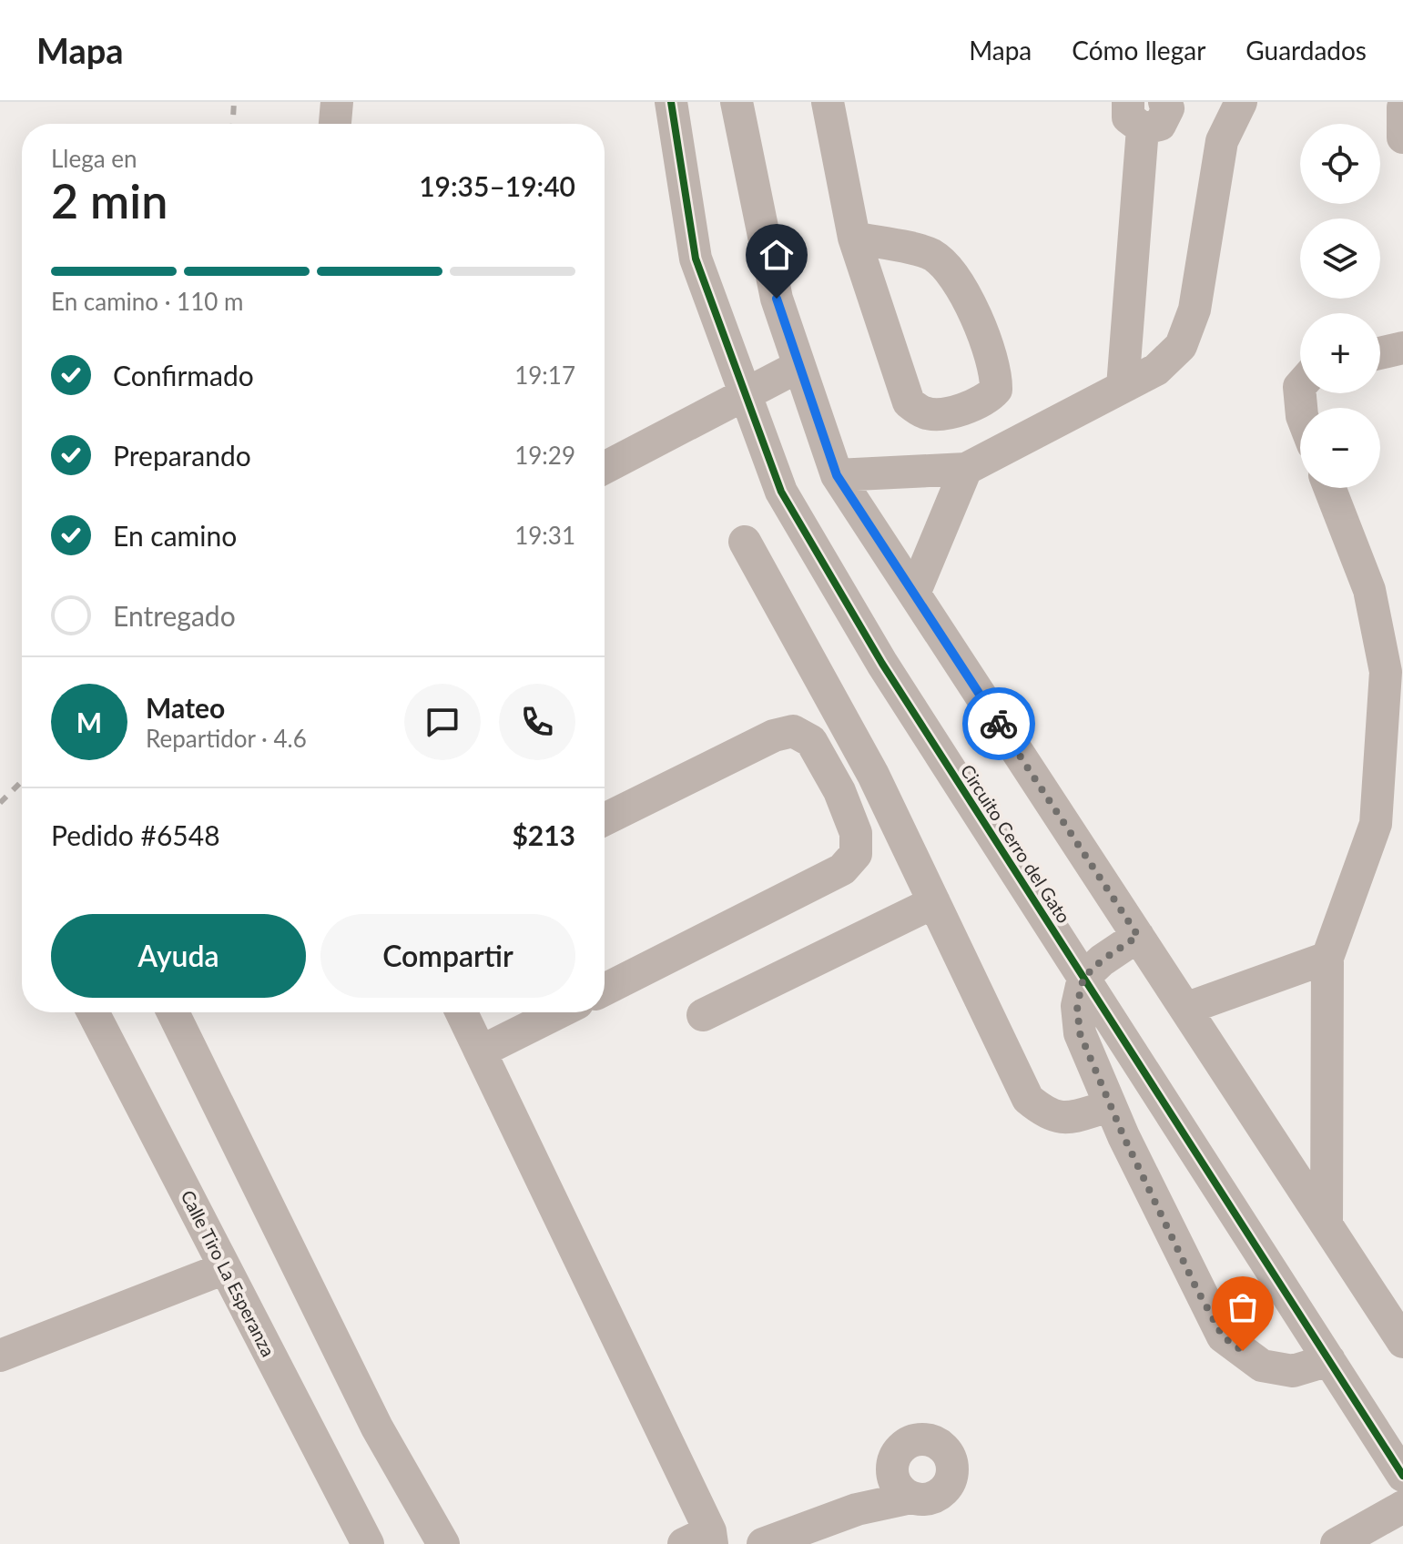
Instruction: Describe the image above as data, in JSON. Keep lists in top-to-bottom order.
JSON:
{
  "streets": {
    "street": ["Circuito Cerro del Gato", "Calle Tiro La Esperanza"]
  },
  "page": {
    "header": "Mapa",
    "nav": ["Mapa", "Cómo llegar", "Guardados"],
    "map_buttons": ["+", "−"],
    "heading": ["2 min", "Llega en", "19:35–19:40"],
    "panel": [
      "Mateo",
      "Repartidor · 4.6",
      "Pedido #6548",
      "$213"
    ],
    "bar": "En camino · 110 m",
    "list": [
      ["Confirmado", "19:17"],
      ["Preparando", "19:29"],
      ["En camino", "19:31"],
      "Entregado"
    ],
    "round": "M",
    "buttons": ["Ayuda", "Compartir"]
  }
}
